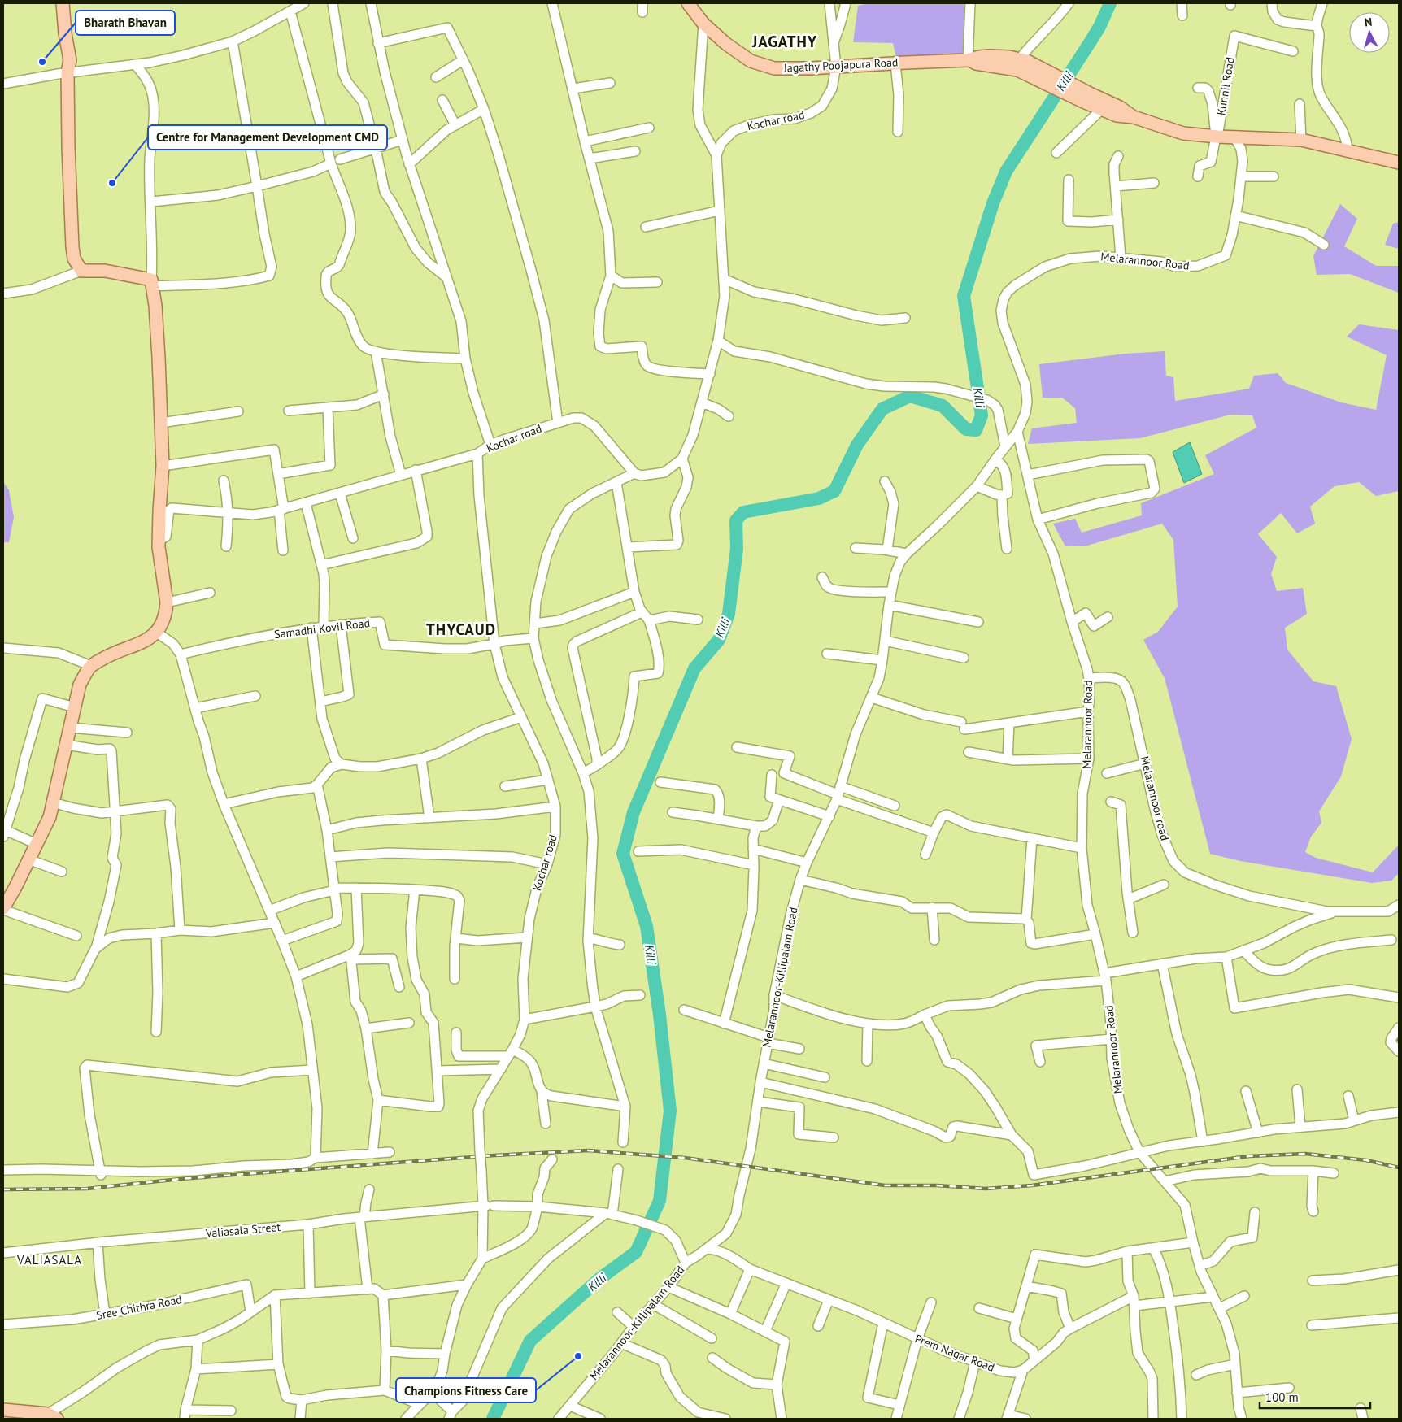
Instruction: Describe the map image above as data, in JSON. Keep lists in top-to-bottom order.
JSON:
{
  "streets": {
    "main road": ["Jagathy Poojapura Road"],
    "street": [
      "Kunnil Road",
      "Kochar road",
      "Melarannoor Road",
      "Samadhi Kovil Road",
      "Melarannoor road",
      "Melarannoor-Killipalam Road",
      "Valiasala Street",
      "Sree Chithra Road",
      "Prem Nagar Road"
    ]
  },
  "crossings": [
    ["Jagathy Poojapura Road", "Kochar road"],
    ["Kochar road", "Samadhi Kovil Road"],
    ["Kochar road", "Valiasala Street"],
    ["Melarannoor Road", "Melarannoor road"],
    ["Melarannoor Road", "Melarannoor-Killipalam Road"],
    ["Melarannoor-Killipalam Road", "Valiasala Street"],
    ["Melarannoor-Killipalam Road", "Prem Nagar Road"]
  ],
  "districts": ["JAGATHY", "THYCAUD", "VALIASALA"],
  "water": ["Killi"],
  "places": ["Bharath Bhavan", "Centre for Management Development CMD", "Champions Fitness Care"],
  "scale_bar": "100 m",
  "north": "top"
}
